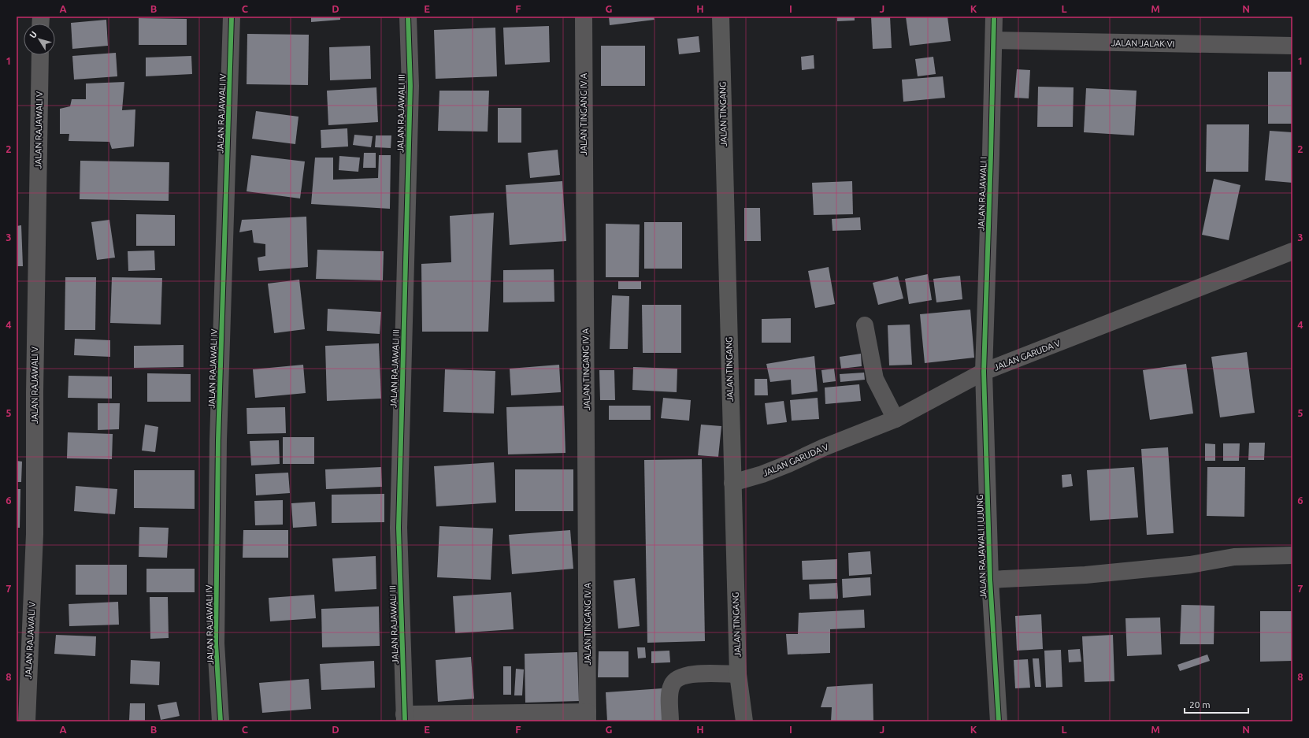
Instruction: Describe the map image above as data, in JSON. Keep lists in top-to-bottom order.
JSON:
{
  "streets": {
    "main road": ["JALAN TINGANG"],
    "street": [
      "JALAN JALAK VI",
      "JALAN RAJAWALI IV",
      "JALAN RAJAWALI III",
      "JALAN TINGANG IV A",
      "JALAN RAJAWALI V",
      "JALAN RAJAWALI I",
      "JALAN GARUDA V",
      "JALAN RAJAWALI I UJUNG"
    ]
  },
  "crossings": [
    ["JALAN JALAK VI", "JALAN RAJAWALI I"],
    ["JALAN TINGANG", "JALAN GARUDA V"],
    ["JALAN RAJAWALI I", "JALAN GARUDA V"],
    ["JALAN RAJAWALI I", "JALAN RAJAWALI I UJUNG"],
    ["JALAN GARUDA V", "JALAN RAJAWALI I UJUNG"]
  ],
  "scale_bar": "20 m",
  "north": "top left",
  "grid": {
    "columns": [
      "A",
      "B",
      "C",
      "D",
      "E",
      "F",
      "G",
      "H",
      "I",
      "J",
      "K",
      "L",
      "M",
      "N"
    ],
    "rows": [
      "1",
      "2",
      "3",
      "4",
      "5",
      "6",
      "7",
      "8"
    ]
  }
}
